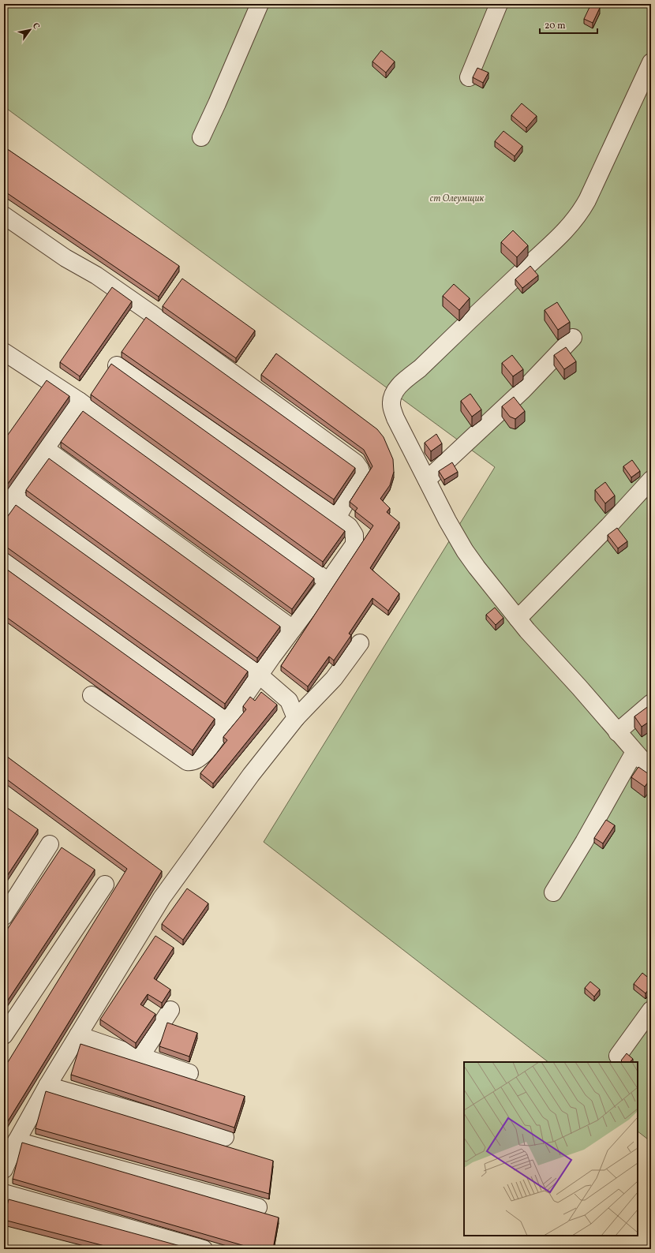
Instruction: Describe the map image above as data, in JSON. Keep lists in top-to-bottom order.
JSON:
{
  "parks": ["ст Олеумщик"],
  "scale_bar": "20 m",
  "north": "top right"
}
